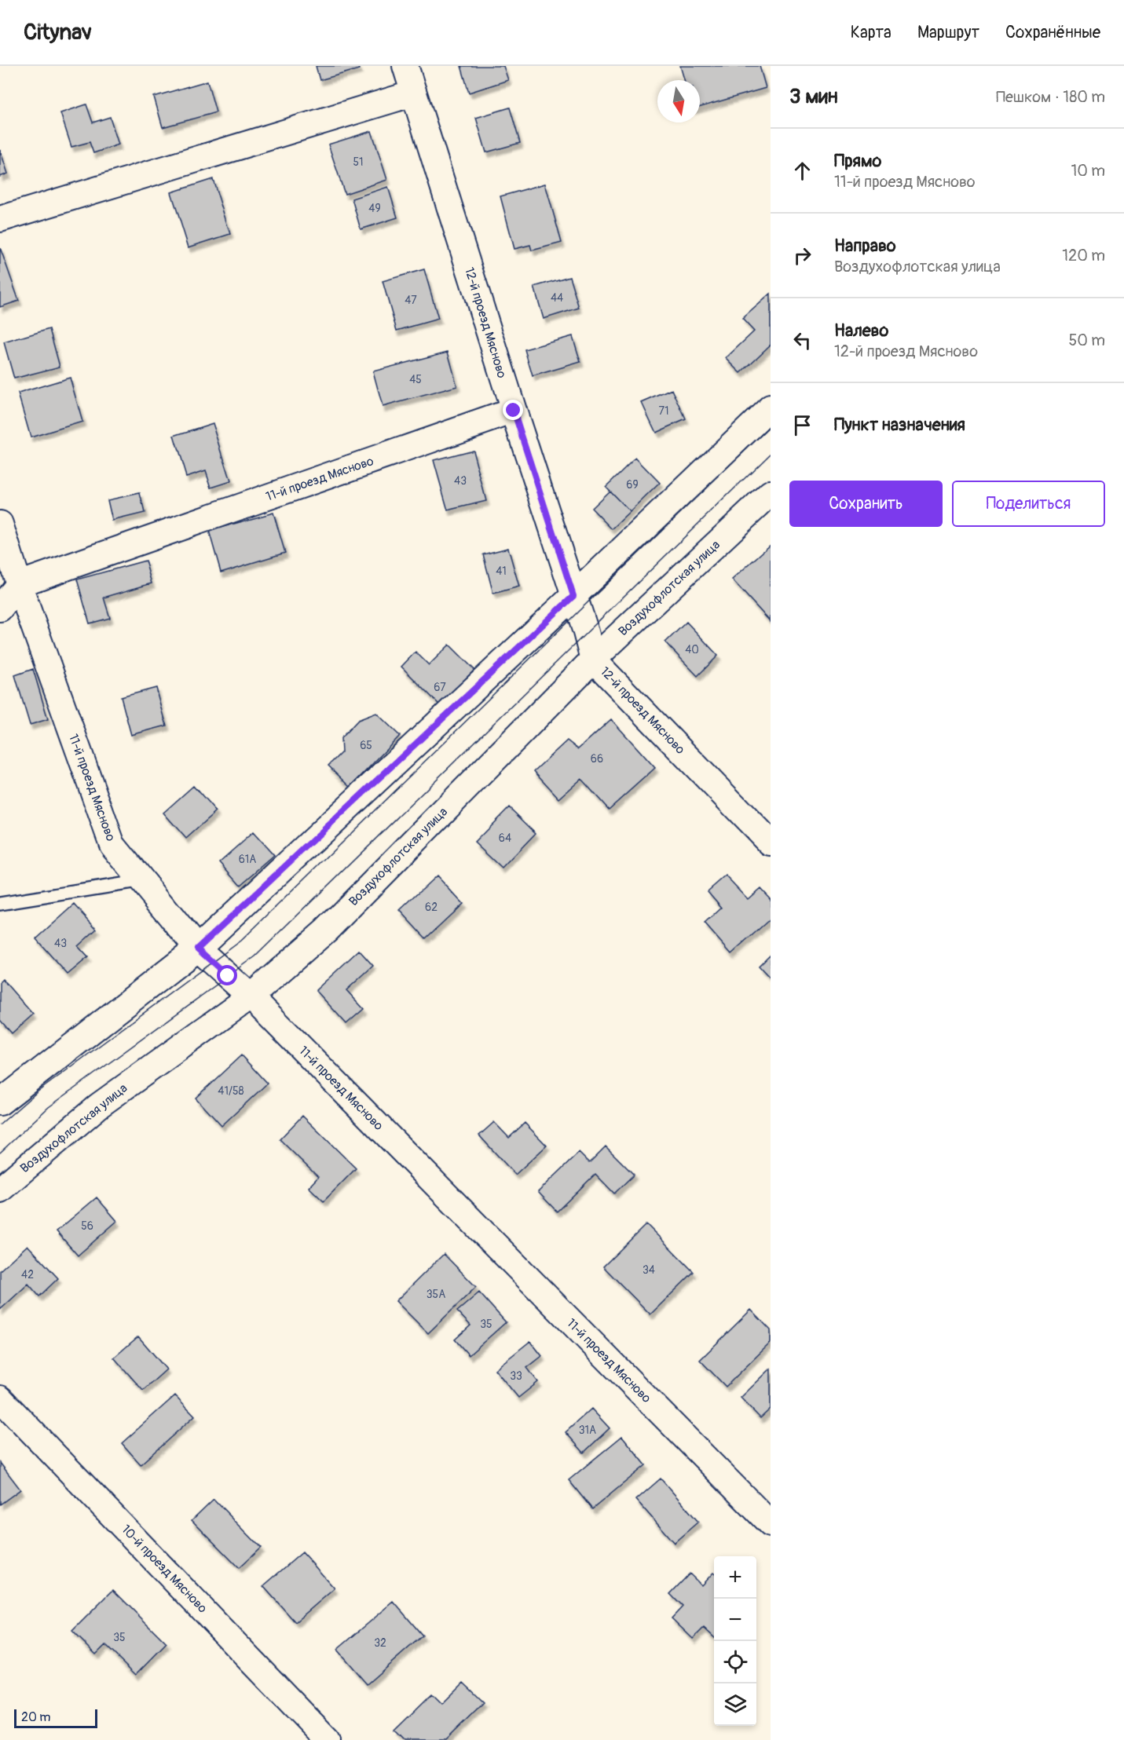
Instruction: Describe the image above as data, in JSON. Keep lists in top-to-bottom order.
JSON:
{
  "streets": {
    "street": [
      "12-й проезд Мясново",
      "11-й проезд Мясново",
      "Воздухофлотская улица",
      "10-й проезд Мясново"
    ]
  },
  "crossings": [
    ["12-й проезд Мясново", "11-й проезд Мясново"],
    ["12-й проезд Мясново", "Воздухофлотская улица"],
    ["11-й проезд Мясново", "Воздухофлотская улица"]
  ],
  "house_numbers": [
    "51",
    "49",
    "44",
    "47",
    "45",
    "71",
    "43",
    "69",
    "41",
    "40",
    "67",
    "65",
    "66",
    "64",
    "61А",
    "62",
    "43",
    "41/58",
    "56",
    "34",
    "42",
    "35А",
    "35",
    "33",
    "31А",
    "35",
    "32"
  ],
  "scale_bar": "20 m",
  "north": "bottom",
  "page": {
    "header": "Citynav",
    "nav": ["Карта", "Маршрут", "Сохранённые"],
    "heading": ["3 мин", "Пешком · 180 m"],
    "list": [
      ["Прямо", "11-й проезд Мясново", "10 m"],
      ["Направо", "Воздухофлотская улица", "120 m"],
      ["Налево", "12-й проезд Мясново", "50 m"],
      "Пункт назначения"
    ],
    "buttons": ["Сохранить", "Поделиться"],
    "map_buttons": ["+", "−"],
    "scale": "20 m"
  }
}
